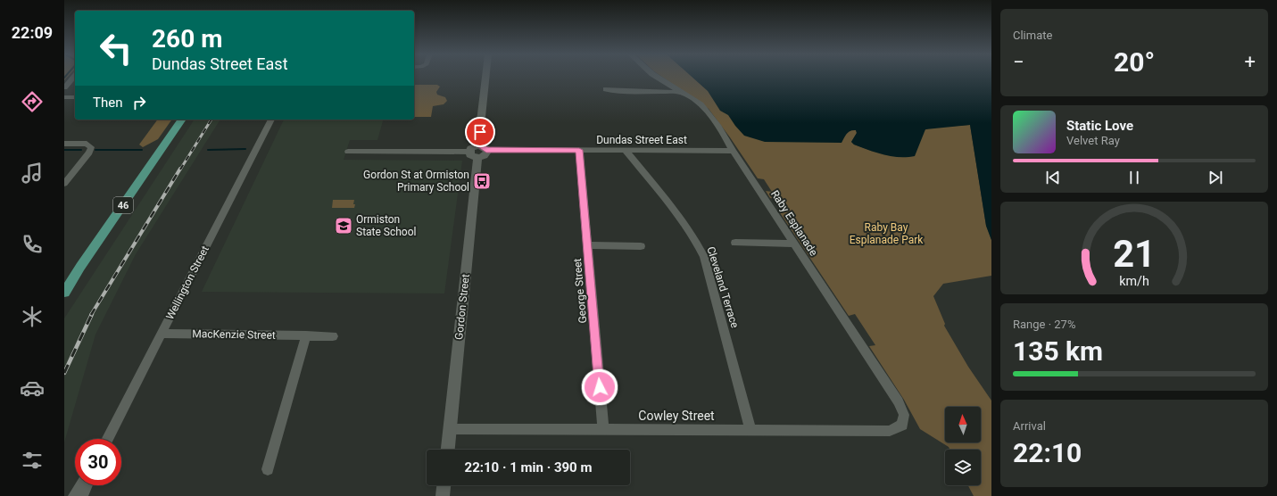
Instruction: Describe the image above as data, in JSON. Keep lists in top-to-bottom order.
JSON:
{
  "streets": {
    "main road": ["46"],
    "street": [
      "Dundas Street East",
      "Raby Esplanade",
      "Wellington Street",
      "Cleveland Terrace",
      "George Street",
      "Gordon Street",
      "MacKenzie Street",
      "Cowley Street"
    ]
  },
  "crossings": [
    ["Dundas Street East", "Raby Esplanade"],
    ["Dundas Street East", "Cleveland Terrace"],
    ["Dundas Street East", "George Street"],
    ["Dundas Street East", "Gordon Street"],
    ["Raby Esplanade", "Cowley Street"],
    ["Wellington Street", "MacKenzie Street"],
    ["Cleveland Terrace", "Cowley Street"],
    ["George Street", "Cowley Street"],
    ["Gordon Street", "Cowley Street"]
  ],
  "parks": ["Raby Bay Esplanade Park"],
  "places": {
    "bus stop": ["Gordon St at Ormiston Primary School"],
    "school or university": ["Ormiston State School"]
  },
  "north": "top",
  "page": {
    "tabs": "22:09",
    "tile": [
      "Climate",
      ["Range · 27%", "135 km"],
      ["Arrival", "22:10"]
    ],
    "turn": ["260 m", "Dundas Street East"],
    "heat": ["−", "20°", "+"],
    "then": "Then",
    "song": ["Static Love", "Velvet Ray"],
    "limit": "30",
    "trip": "22:10 · 1 min · 390 m",
    "gauge": ["21", "km/h"]
  }
}
